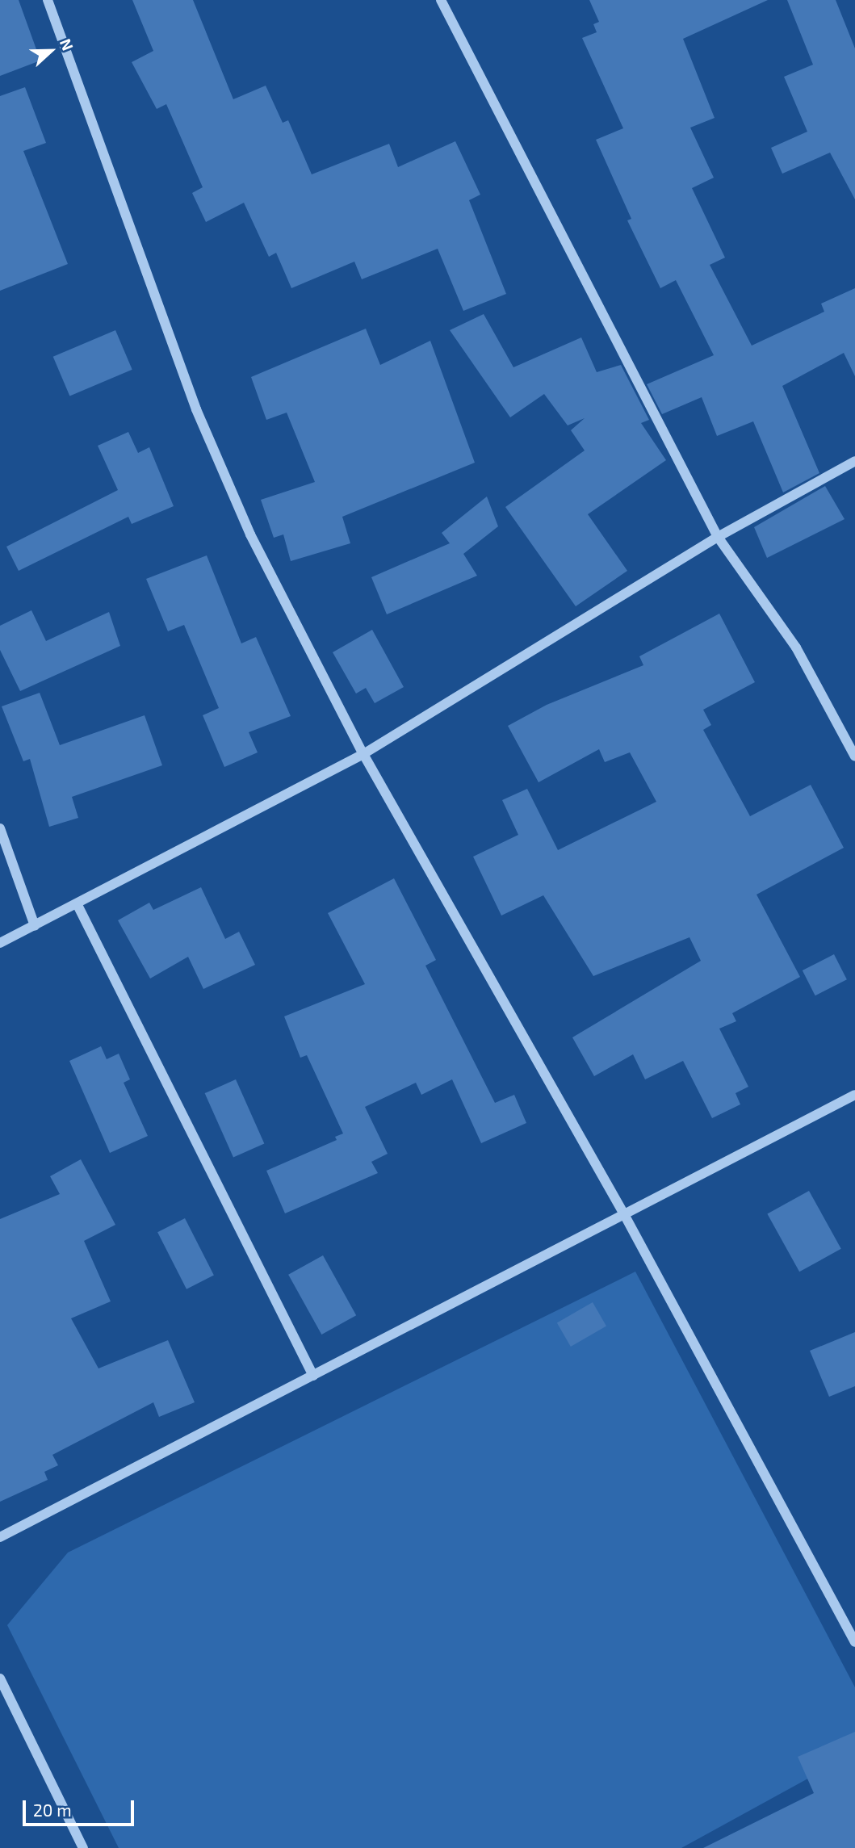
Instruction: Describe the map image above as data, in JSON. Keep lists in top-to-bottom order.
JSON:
{
  "scale_bar": "20 m",
  "north": "right"
}
